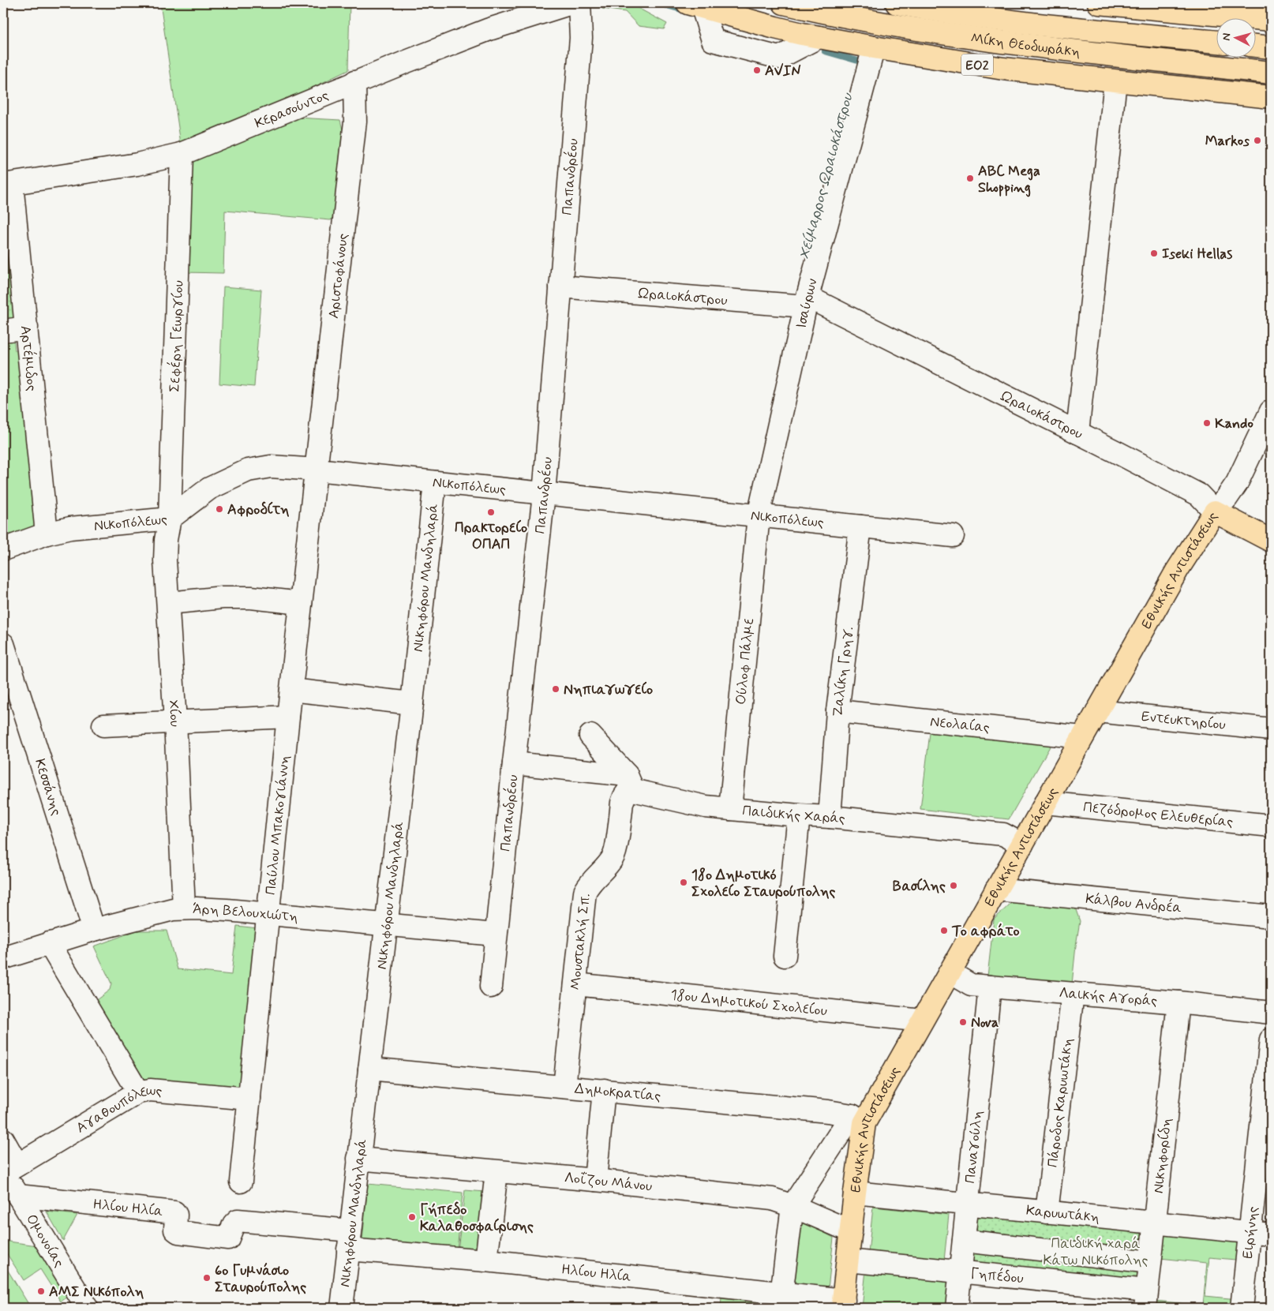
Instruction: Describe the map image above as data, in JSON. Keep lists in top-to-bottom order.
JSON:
{
  "streets": {
    "main road": [
      "Μίκη Θεοδωράκη",
      "ΕΟ2",
      "Ωραιοκάστρου",
      "Εθνικής Αντιστάσεως"
    ],
    "street": [
      "Κερασούντος",
      "Παπανδρέου",
      "Αριστοφάνoυς",
      "Ισαύρων",
      "Σεφέρη Γεωργίου",
      "Αρτέμιδος",
      "Νικοπόλεως",
      "Νικηφόρου Μανδηλαρά",
      "Ούλοφ Πάλμε",
      "Ζαλίκη Γρηγ.",
      "Χίου",
      "Εντευκτηρίου",
      "Νεολαίας",
      "Κεσσάνης",
      "Παιδικής Χαράς",
      "Πεζόδρομος Ελευθερίας",
      "Παύλου Μπακογιάννη",
      "Κάλβου Ανδρέα",
      "Άρη Βελουχιώτη",
      "Μουστακλή Σπ.",
      "Λαικής Αγοράς",
      "18ου Δημοτικού Σχολείου",
      "Δημοκρατίας",
      "Πάροδος Καρυωτάκη",
      "Αγαθουπόλεως",
      "Παναγούλη",
      "Νικηφορίδη",
      "Λοΐζου Μάνου",
      "Ηλίου Ηλία",
      "Καρυωτάκη",
      "Ειρήνης",
      "Ομονοίας",
      "Γηπέδου"
    ]
  },
  "crossings": [
    ["ΕΟ2", "Ισαύρων"],
    ["Κερασούντος", "Αριστοφάνoυς"],
    ["Κερασούντος", "Σεφέρη Γεωργίου"],
    ["Κερασούντος", "Αρτέμιδος"],
    ["Παπανδρέου", "Ωραιοκάστρου"],
    ["Παπανδρέου", "Νικοπόλεως"],
    ["Παπανδρέου", "Άρη Βελουχιώτη"],
    ["Αριστοφάνoυς", "Νικοπόλεως"],
    ["Αριστοφάνoυς", "Παύλου Μπακογιάννη"],
    ["Ωραιοκάστρου", "Ισαύρων"],
    ["Ωραιοκάστρου", "Εθνικής Αντιστάσεως"],
    ["Ισαύρων", "Νικοπόλεως"],
    ["Ισαύρων", "Ούλοφ Πάλμε"],
    ["Σεφέρη Γεωργίου", "Νικοπόλεως"],
    ["Σεφέρη Γεωργίου", "Χίου"],
    ["Αρτέμιδος", "Νικοπόλεως"],
    ["Νικοπόλεως", "Νικηφόρου Μανδηλαρά"],
    ["Νικοπόλεως", "Ούλοφ Πάλμε"],
    ["Νικοπόλεως", "Ζαλίκη Γρηγ."],
    ["Νικοπόλεως", "Χίου"],
    ["Νικοπόλεως", "Παύλου Μπακογιάννη"],
    ["Εθνικής Αντιστάσεως", "Εντευκτηρίου"],
    ["Εθνικής Αντιστάσεως", "Νεολαίας"],
    ["Εθνικής Αντιστάσεως", "Παιδικής Χαράς"],
    ["Εθνικής Αντιστάσεως", "Πεζόδρομος Ελευθερίας"],
    ["Εθνικής Αντιστάσεως", "Κάλβου Ανδρέα"],
    ["Εθνικής Αντιστάσεως", "Λαικής Αγοράς"],
    ["Εθνικής Αντιστάσεως", "18ου Δημοτικού Σχολείου"],
    ["Εθνικής Αντιστάσεως", "Δημοκρατίας"],
    ["Εθνικής Αντιστάσεως", "Λοΐζου Μάνου"],
    ["Εθνικής Αντιστάσεως", "Ηλίου Ηλία"],
    ["Εθνικής Αντιστάσεως", "Καρυωτάκη"],
    ["Εθνικής Αντιστάσεως", "Γηπέδου"],
    ["Νικηφόρου Μανδηλαρά", "Άρη Βελουχιώτη"],
    ["Νικηφόρου Μανδηλαρά", "Δημοκρατίας"],
    ["Νικηφόρου Μανδηλαρά", "Λοΐζου Μάνου"],
    ["Νικηφόρου Μανδηλαρά", "Ηλίου Ηλία"],
    ["Ούλοφ Πάλμε", "Παιδικής Χαράς"],
    ["Ζαλίκη Γρηγ.", "Νεολαίας"],
    ["Ζαλίκη Γρηγ.", "Παιδικής Χαράς"],
    ["Χίου", "Άρη Βελουχιώτη"],
    ["Κεσσάνης", "Άρη Βελουχιώτη"],
    ["Παιδικής Χαράς", "Μουστακλή Σπ."],
    ["Παύλου Μπακογιάννη", "Άρη Βελουχιώτη"],
    ["Παύλου Μπακογιάννη", "Αγαθουπόλεως"],
    ["Μουστακλή Σπ.", "18ου Δημοτικού Σχολείου"],
    ["Μουστακλή Σπ.", "Δημοκρατίας"],
    ["Λαικής Αγοράς", "Πάροδος Καρυωτάκη"],
    ["Λαικής Αγοράς", "Παναγούλη"],
    ["Λαικής Αγοράς", "Νικηφορίδη"],
    ["Πάροδος Καρυωτάκη", "Καρυωτάκη"],
    ["Αγαθουπόλεως", "Ομονοίας"],
    ["Παναγούλη", "Καρυωτάκη"],
    ["Παναγούλη", "Γηπέδου"],
    ["Νικηφορίδη", "Καρυωτάκη"],
    ["Νικηφορίδη", "Γηπέδου"],
    ["Ηλίου Ηλία", "Ομονοίας"],
    ["Καρυωτάκη", "Ειρήνης"]
  ],
  "water": ["Χείμαρρος Ωραιοκάστρου"],
  "parks": ["Παιδική χαρά Κάτω Νικόπολης"],
  "places": [
    "AVIN",
    "Markos",
    "ABC Mega Shopping",
    "Iseki Hellas",
    "Kando",
    "Αφροδίτη",
    "Πρακτορείο ΟΠΑΠ",
    "Νηπιαγωγείο",
    "18ο Δημοτικό Σχολείο Σταυρούπολης",
    "Βασίλης",
    "Το αφράτο",
    "Nova",
    "Γήπεδο Καλαθοσφαίρισης",
    "6ο Γυμνάσιο Σταυρούπολης",
    "ΑΜΣ Νικόπολη"
  ],
  "north": "left"
}
